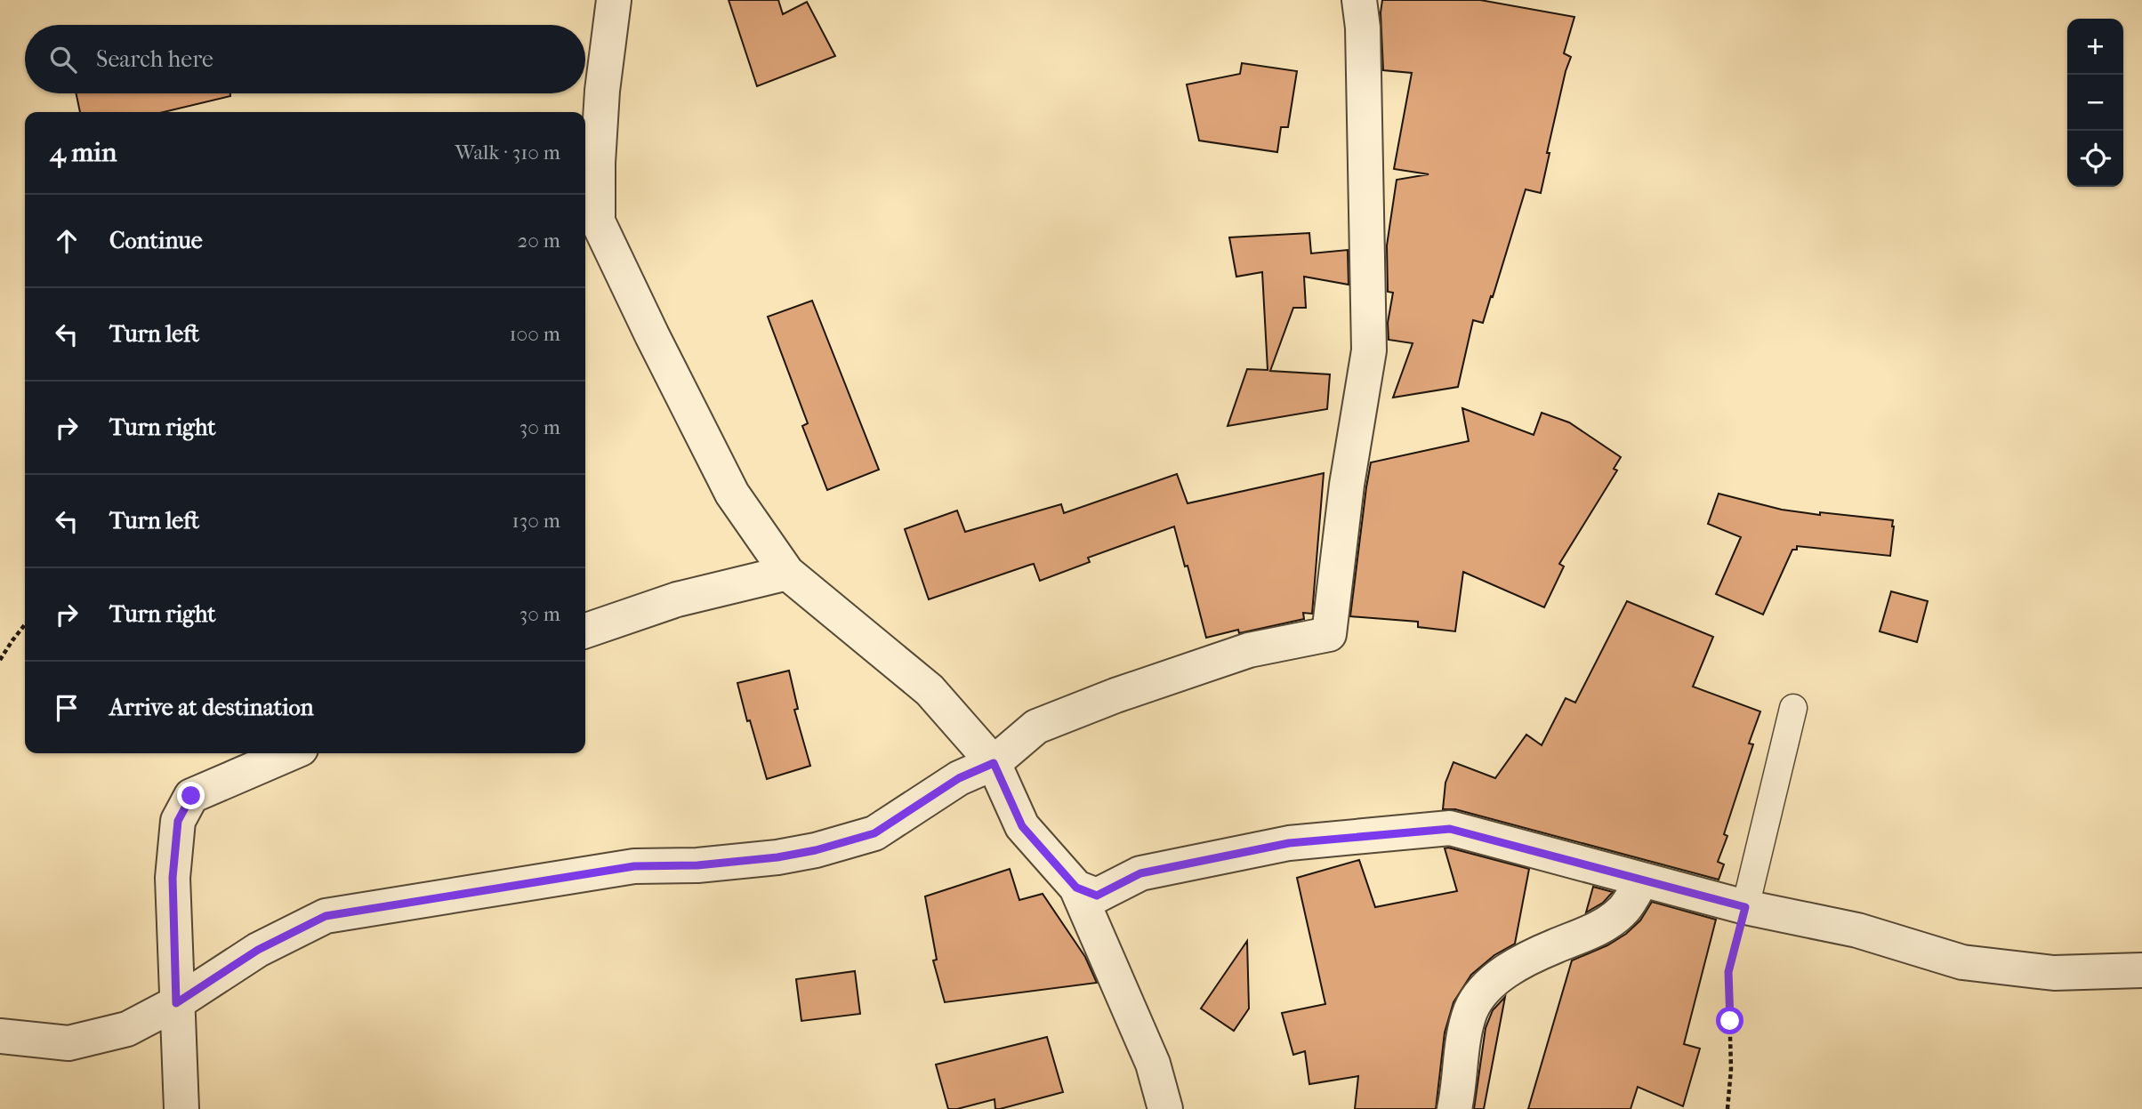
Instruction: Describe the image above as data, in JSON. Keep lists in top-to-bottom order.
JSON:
{
  "page": {
    "map_buttons": ["+", "−"],
    "search": "Search here",
    "heading": ["4 min", "Walk · 310 m"],
    "list": [
      ["Continue", "20 m"],
      ["Turn left", "100 m"],
      ["Turn right", "30 m"],
      ["Turn left", "130 m"],
      ["Turn right", "30 m"],
      "Arrive at destination"
    ]
  }
}
